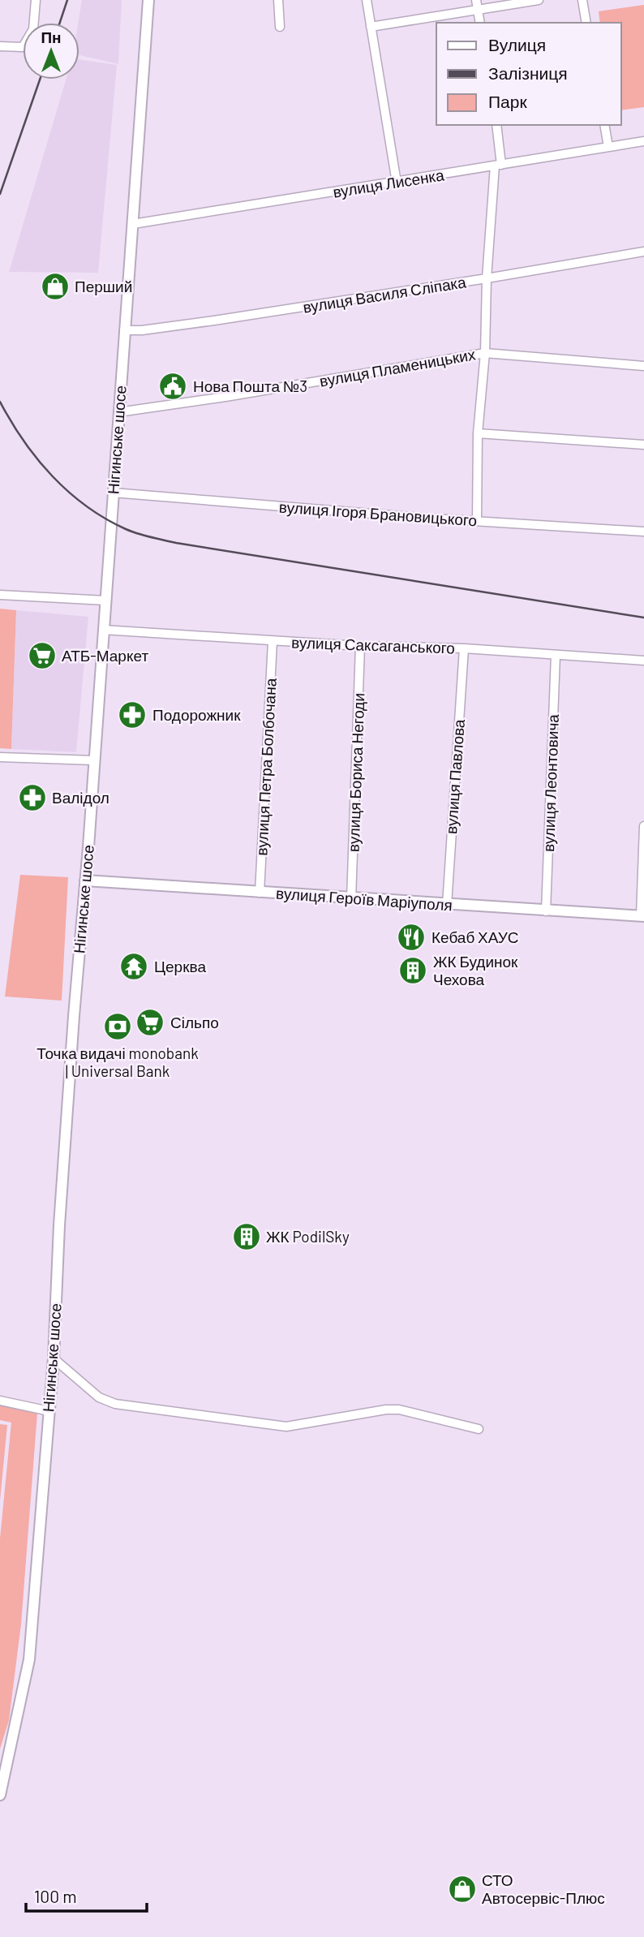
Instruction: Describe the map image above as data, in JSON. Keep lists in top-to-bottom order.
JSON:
{
  "streets": {
    "main road": ["Нігинське шосе", "вулиця Героїв Маріуполя"],
    "street": [
      "вулиця Лисенка",
      "вулиця Василя Сліпака",
      "вулиця Пламеницьких",
      "вулиця Ігоря Брановицького",
      "вулиця Саксаганського",
      "вулиця Петра Болбочана",
      "вулиця Бориса Негоди",
      "вулиця Павлова",
      "вулиця Леонтовича"
    ]
  },
  "crossings": [
    ["вулиця Лисенка", "Нігинське шосе"],
    ["вулиця Василя Сліпака", "Нігинське шосе"],
    ["вулиця Пламеницьких", "Нігинське шосе"],
    ["Нігинське шосе", "вулиця Ігоря Брановицького"],
    ["Нігинське шосе", "вулиця Саксаганського"],
    ["Нігинське шосе", "вулиця Героїв Маріуполя"],
    ["вулиця Саксаганського", "вулиця Петра Болбочана"],
    ["вулиця Саксаганського", "вулиця Бориса Негоди"],
    ["вулиця Саксаганського", "вулиця Павлова"],
    ["вулиця Саксаганського", "вулиця Леонтовича"],
    ["вулиця Петра Болбочана", "вулиця Героїв Маріуполя"],
    ["вулиця Бориса Негоди", "вулиця Героїв Маріуполя"],
    ["вулиця Павлова", "вулиця Героїв Маріуполя"],
    ["вулиця Леонтовича", "вулиця Героїв Маріуполя"]
  ],
  "places": {
    "shop": ["Перший", "СТО Автосервіс-Плюс"],
    "public building": ["Нова Пошта №3"],
    "supermarket": ["АТБ-Маркет", "Сільпо"],
    "pharmacy": ["Подорожник", "Валідол"],
    "restaurant": ["Кебаб ХАУС"],
    "temple": ["Церква"],
    "building": ["ЖК Будинок Чехова", "ЖК PodilSky"],
    "bank": ["Точка видачі monobank | Universal Bank"]
  },
  "legend": ["Вулиця", "Залізниця", "Парк"],
  "scale_bar": "100 m",
  "north": "top"
}
